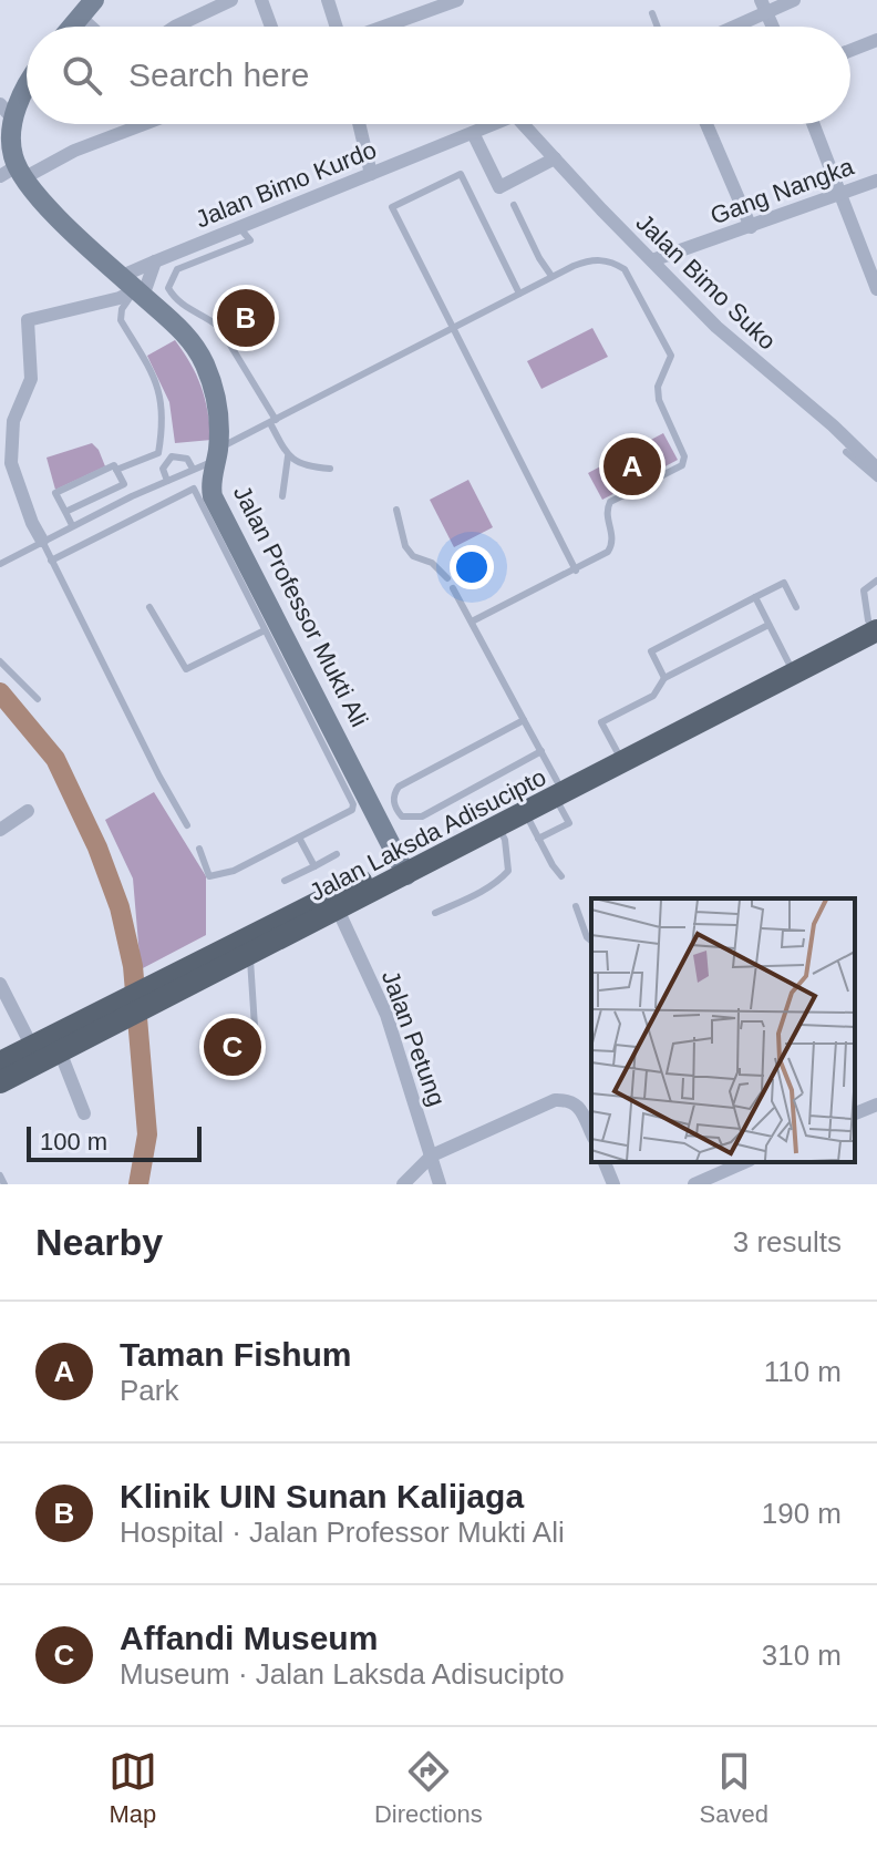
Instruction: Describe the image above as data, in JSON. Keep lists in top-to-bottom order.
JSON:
{
  "streets": {
    "main road": ["Jalan Professor Mukti Ali", "Jalan Laksda Adisucipto"],
    "street": [
      "Jalan Bimo Kurdo",
      "Gang Nangka",
      "Jalan Bimo Suko",
      "Jalan Petung"
    ]
  },
  "crossings": [
    ["Jalan Bimo Kurdo", "Jalan Professor Mukti Ali"],
    ["Gang Nangka", "Jalan Bimo Suko"],
    ["Jalan Professor Mukti Ali", "Jalan Laksda Adisucipto"],
    ["Jalan Laksda Adisucipto", "Jalan Petung"]
  ],
  "scale_bar": "100 m",
  "page": {
    "search": "Search here",
    "pins": ["B", "A", "C"],
    "scale": "100 m",
    "heading": ["Nearby", "3 results"],
    "list": [
      {
        "mark": "A",
        "name": "Taman Fishum",
        "note": "Park",
        "value": "110 m"
      },
      {
        "mark": "B",
        "name": "Klinik UIN Sunan Kalijaga",
        "note": "Hospital · Jalan Professor Mukti Ali",
        "value": "190 m"
      },
      {
        "mark": "C",
        "name": "Affandi Museum",
        "note": "Museum · Jalan Laksda Adisucipto",
        "value": "310 m"
      }
    ],
    "nav": ["Map", "Directions", "Saved"]
  }
}
